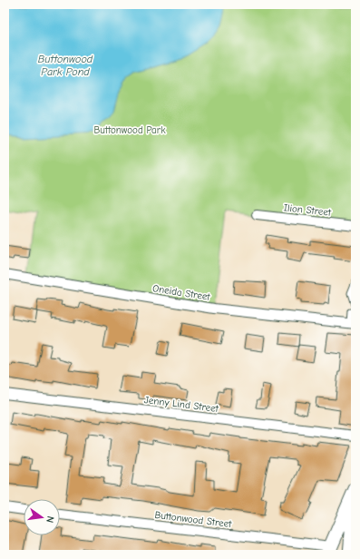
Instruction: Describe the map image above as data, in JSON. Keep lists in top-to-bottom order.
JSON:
{
  "streets": {
    "street": [
      "Ilion Street",
      "Oneida Street",
      "Jenny Lind Street",
      "Buttonwood Street"
    ]
  },
  "water": ["Buttonwood Park Pond"],
  "parks": ["Buttonwood Park"],
  "north": "right"
}
